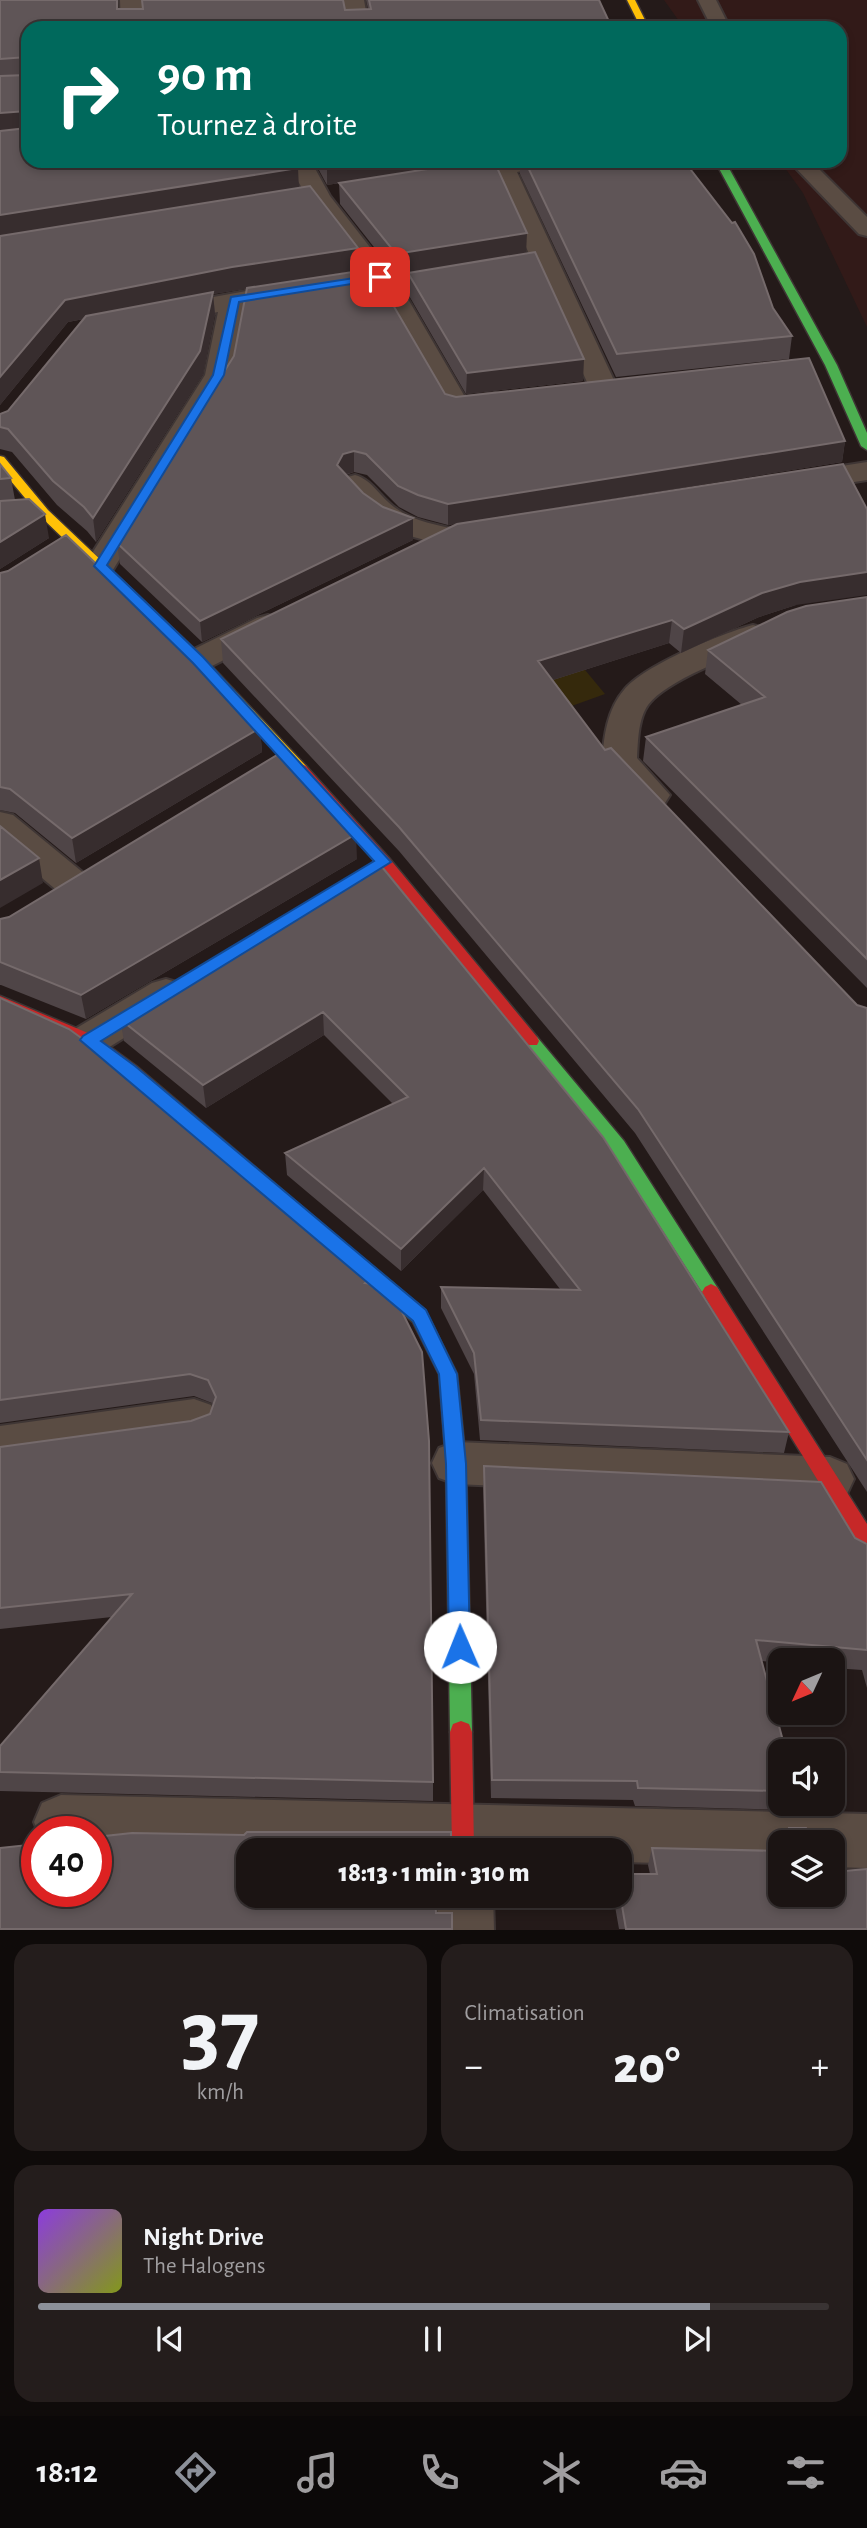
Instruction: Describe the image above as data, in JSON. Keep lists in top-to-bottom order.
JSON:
{
  "north": "bottom left",
  "page": {
    "turn": ["90 m", "Tournez à droite"],
    "limit": "40",
    "trip": "18:13 · 1 min · 310 m",
    "tile": [
      ["37", "km/h"],
      "Climatisation"
    ],
    "heat": ["−", "20°", "+"],
    "song": ["Night Drive", "The Halogens"],
    "tabs": "18:12"
  }
}
